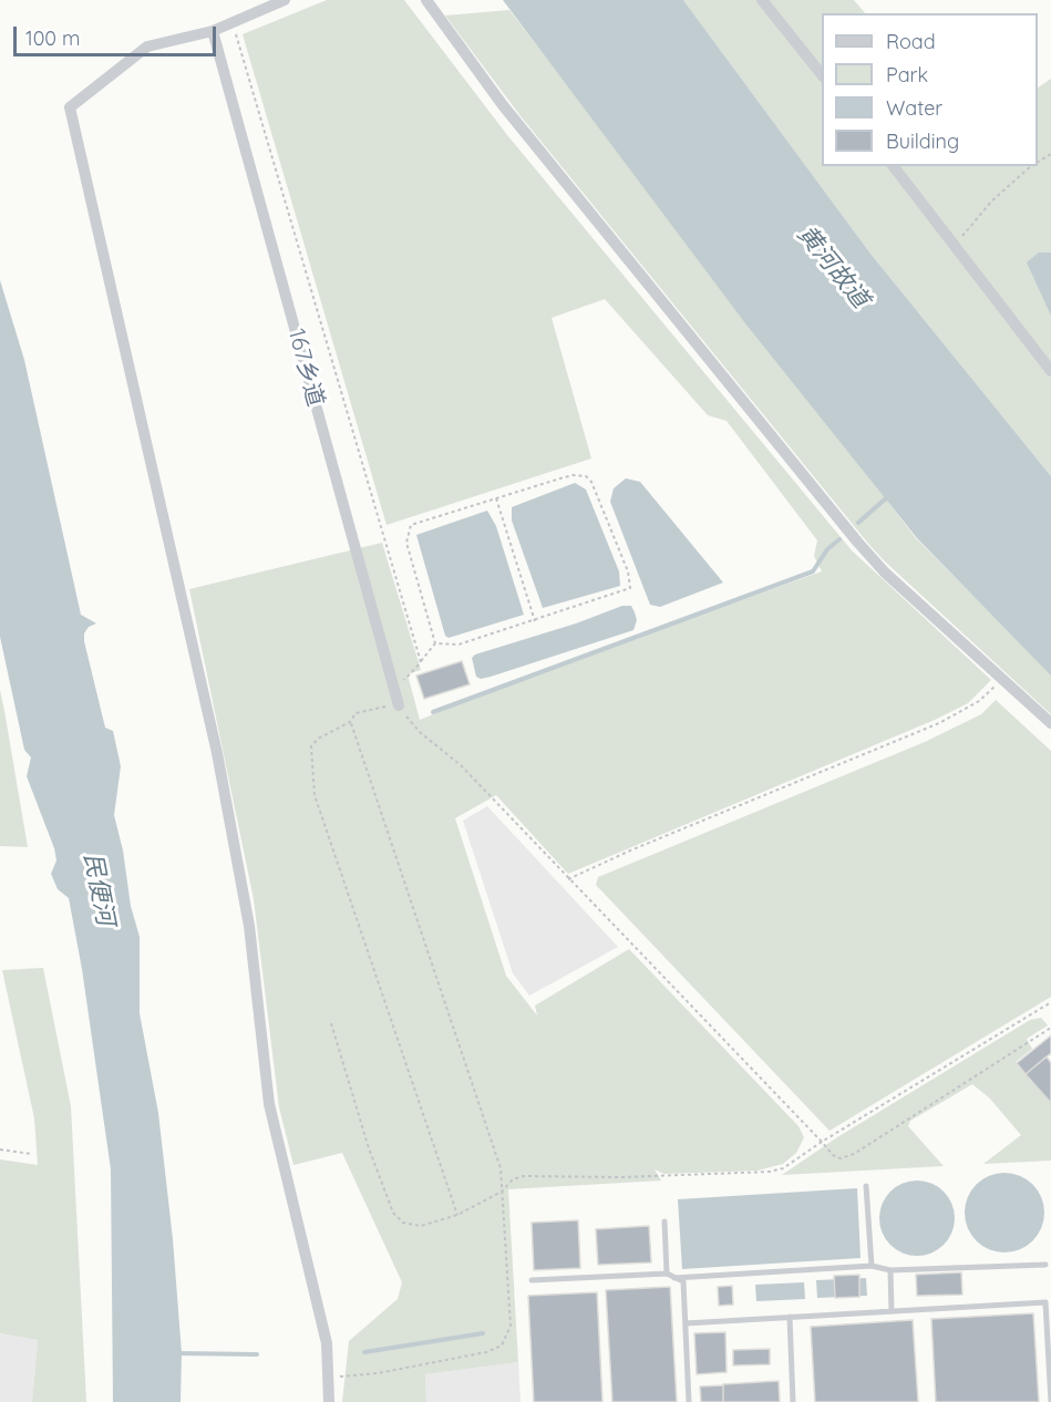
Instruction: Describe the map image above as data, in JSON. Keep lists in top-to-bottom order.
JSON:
{
  "streets": {
    "street": ["167乡道"]
  },
  "water": ["黄河故道", "民便河"],
  "legend": [
    "Road",
    "Park",
    "Water",
    "Building"
  ],
  "scale_bar": "100 m"
}
